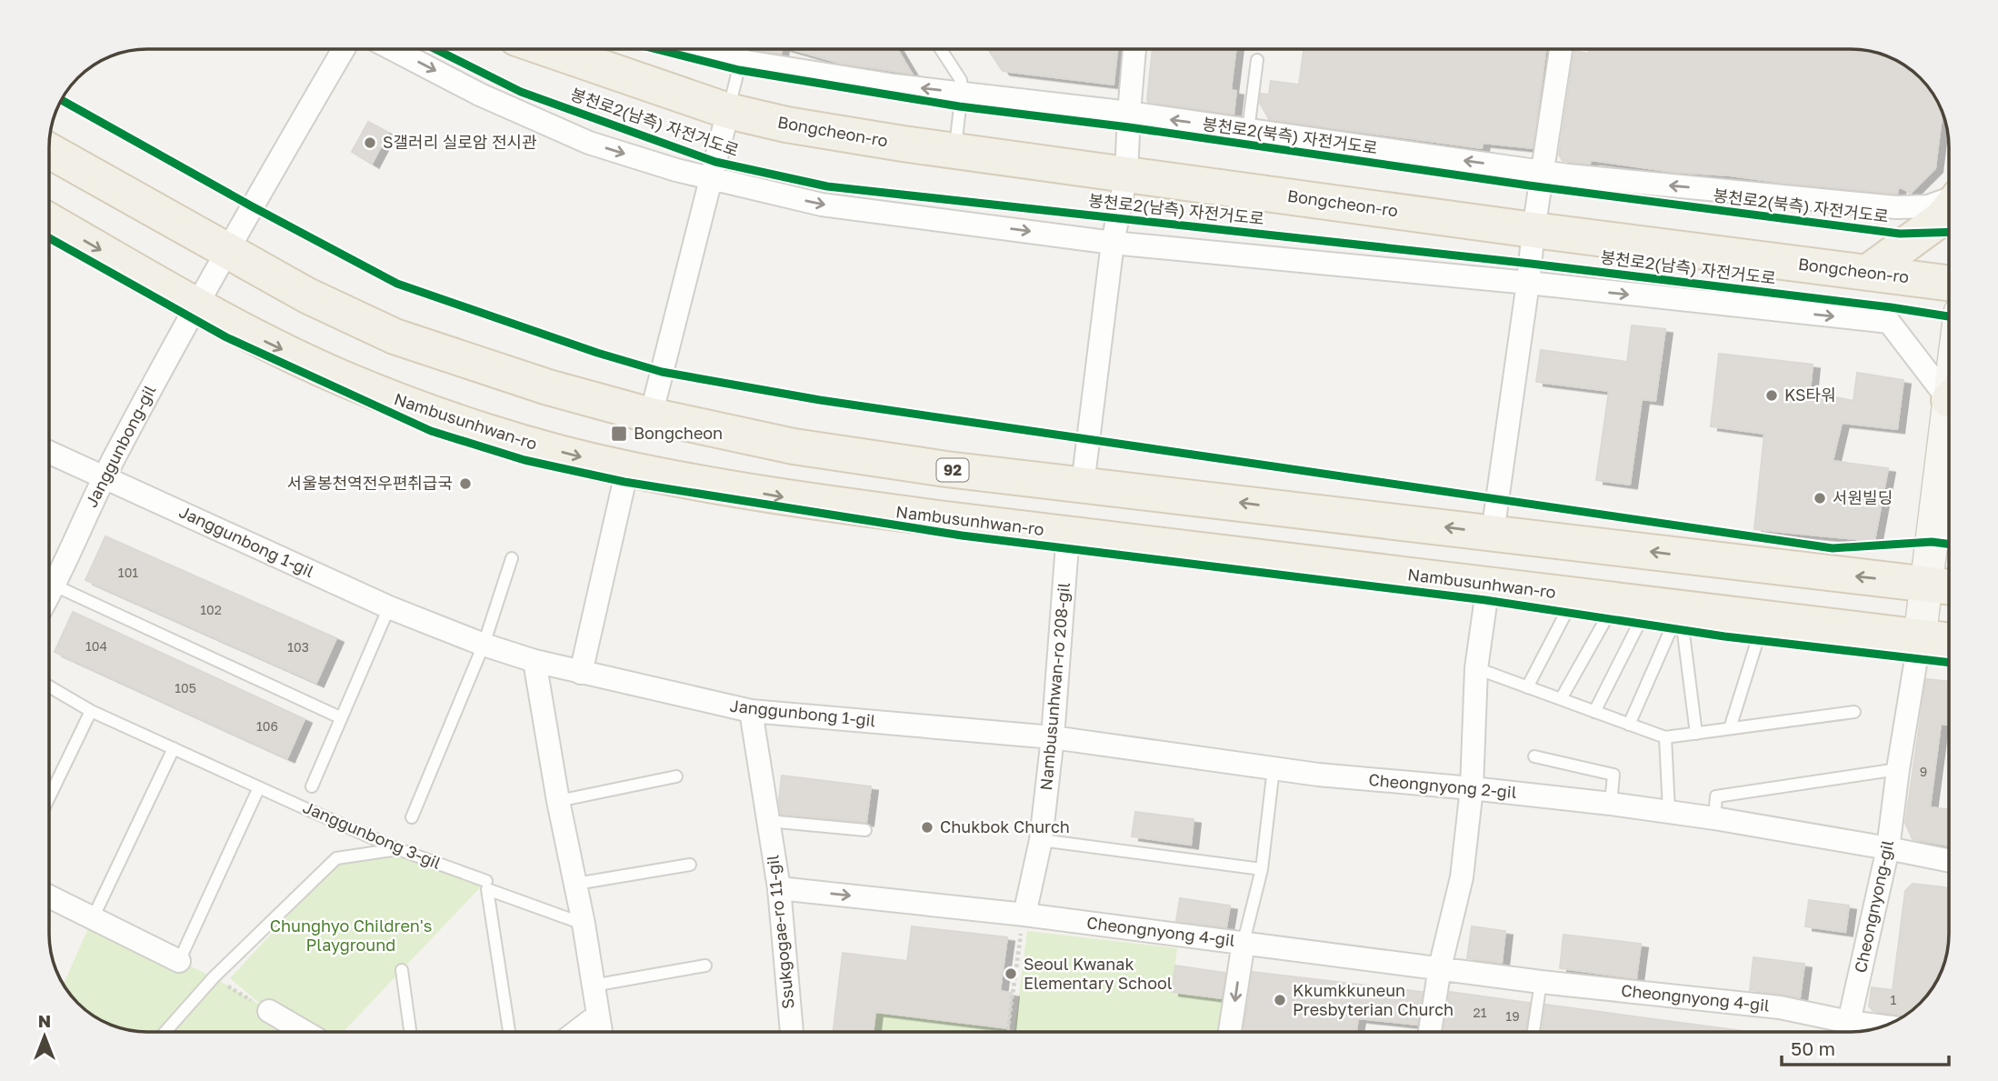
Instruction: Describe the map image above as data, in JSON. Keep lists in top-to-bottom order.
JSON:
{
  "streets": {
    "main road": ["Bongcheon-ro", "Nambusunhwan-ro", "92"],
    "street": [
      "Janggunbong-gil",
      "Janggunbong 1-gil",
      "Nambusunhwan-ro 208-gil",
      "Cheongnyong 2-gil",
      "Cheongnyong-gil",
      "Ssukgogae-ro 11-gil",
      "Cheongnyong 4-gil"
    ],
    "lane": ["Janggunbong 3-gil"],
    "cycle path": ["봉천로2(남측) 자전거도로", "봉천로2(북측) 자전거도로"]
  },
  "crossings": [
    ["Nambusunhwan-ro", "Janggunbong-gil"],
    ["Nambusunhwan-ro", "Nambusunhwan-ro 208-gil"],
    ["Nambusunhwan-ro", "Cheongnyong-gil"],
    ["Janggunbong-gil", "Janggunbong 1-gil"],
    ["Janggunbong 1-gil", "Nambusunhwan-ro 208-gil"],
    ["Janggunbong 1-gil", "Cheongnyong 2-gil"],
    ["Janggunbong 1-gil", "Ssukgogae-ro 11-gil"],
    ["Nambusunhwan-ro 208-gil", "Cheongnyong 2-gil"],
    ["Nambusunhwan-ro 208-gil", "Cheongnyong 4-gil"],
    ["Cheongnyong 2-gil", "Cheongnyong-gil"],
    ["Ssukgogae-ro 11-gil", "Cheongnyong 4-gil"]
  ],
  "parks": ["Chunghyo Children's Playground"],
  "places": {
    "other": [
      "S갤러리 실로암 전시관",
      "KS타워",
      "서울봉천역전우편취급국",
      "서원빌딩",
      "Chukbok Church",
      "Seoul Kwanak Elementary School",
      "Kkumkkuneun Presbyterian Church"
    ],
    "transit": ["Bongcheon"]
  },
  "house_numbers": [
    "101",
    "102",
    "104",
    "103",
    "105",
    "106",
    "9",
    "1",
    "21",
    "19"
  ],
  "scale_bar": "50 m",
  "north": "top"
}
